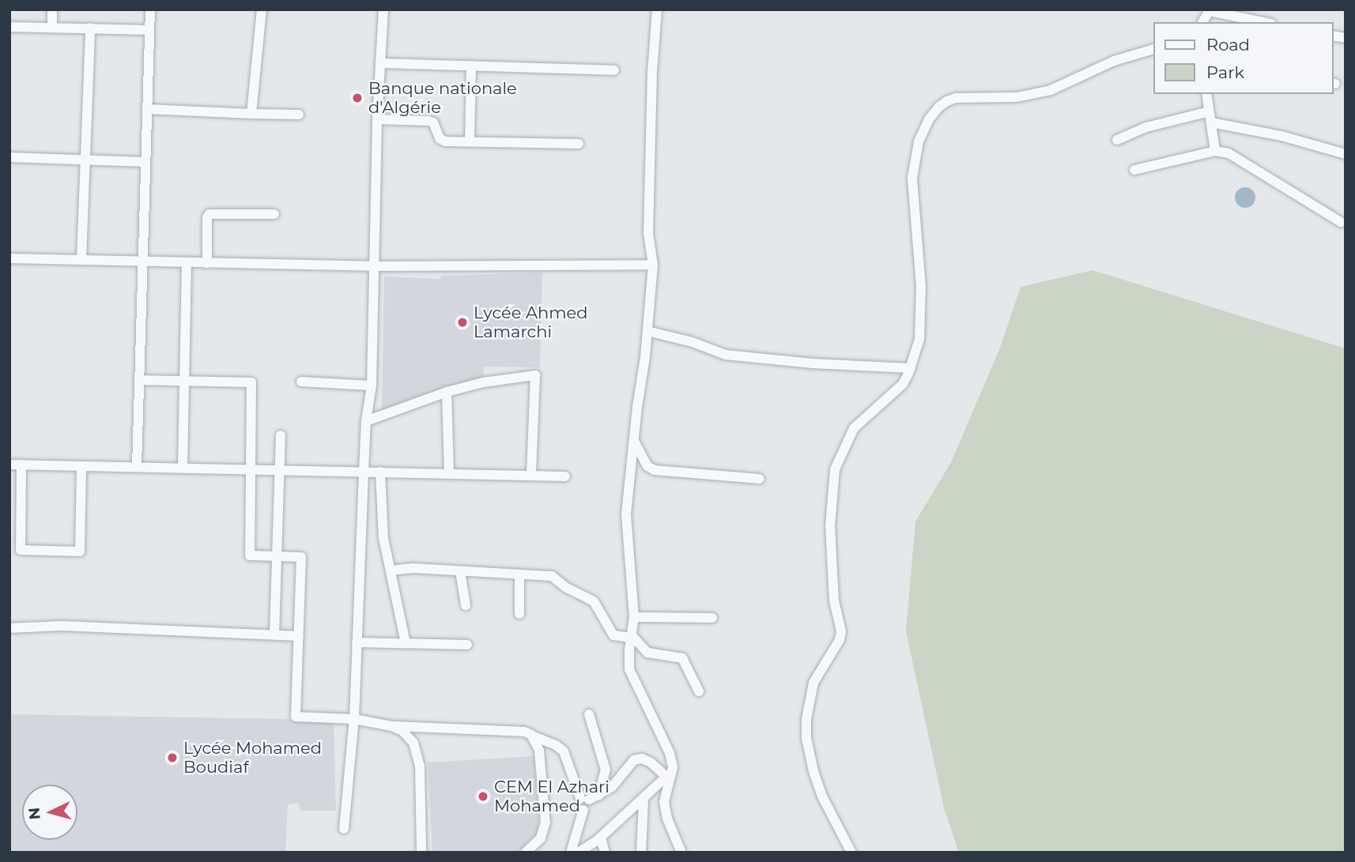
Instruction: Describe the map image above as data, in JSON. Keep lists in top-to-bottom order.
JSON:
{
  "places": [
    "Banque nationale d'Algérie",
    "Lycée Ahmed Lamarchi",
    "Lycée Mohamed Boudiaf",
    "CEM El Azhari Mohamed"
  ],
  "legend": ["Road", "Park"],
  "north": "left"
}
